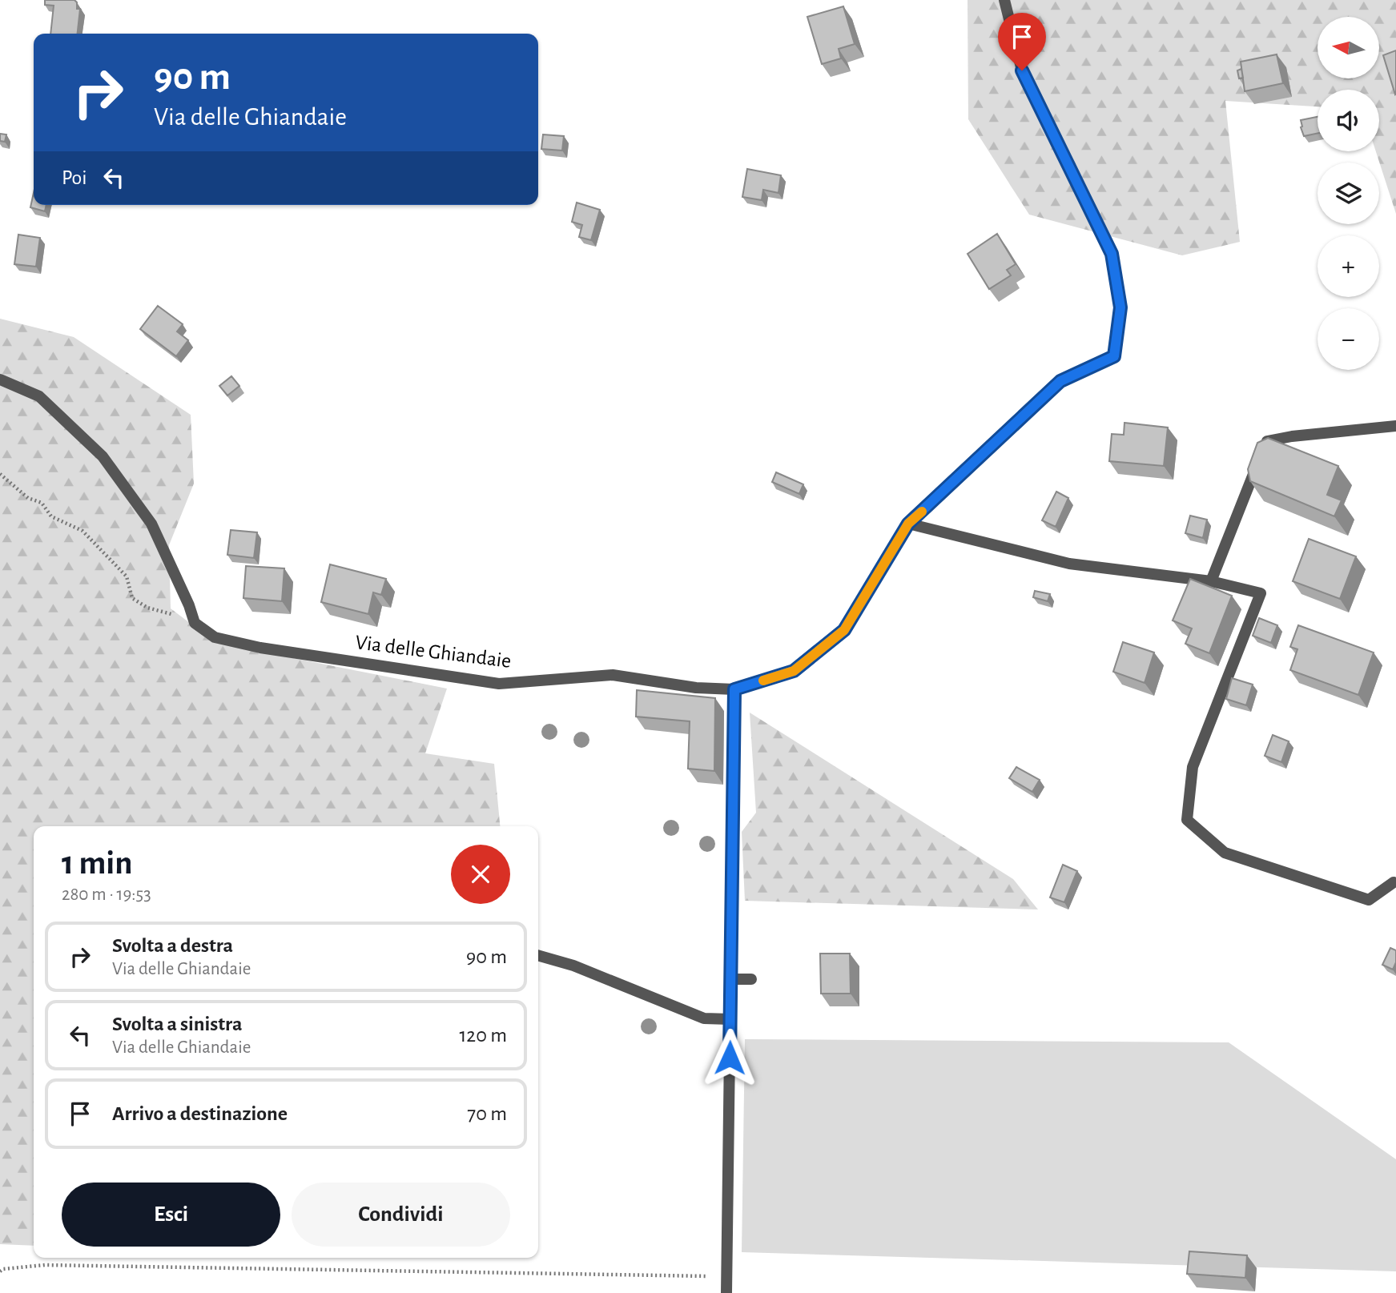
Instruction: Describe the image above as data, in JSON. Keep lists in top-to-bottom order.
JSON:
{
  "streets": {
    "street": ["Via delle Ghiandaie"]
  },
  "north": "left",
  "page": {
    "map_buttons": ["+", "−"],
    "turn": ["90 m", "Via delle Ghiandaie"],
    "then": "Poi",
    "heading": ["1 min", "280 m · 19:53"],
    "list": [
      {
        "name": "Svolta a destra",
        "note": "Via delle Ghiandaie",
        "value": "90 m"
      },
      {
        "name": "Svolta a sinistra",
        "note": "Via delle Ghiandaie",
        "value": "120 m"
      },
      {
        "name": "Arrivo a destinazione",
        "value": "70 m"
      }
    ],
    "buttons": ["Esci", "Condividi"]
  }
}
